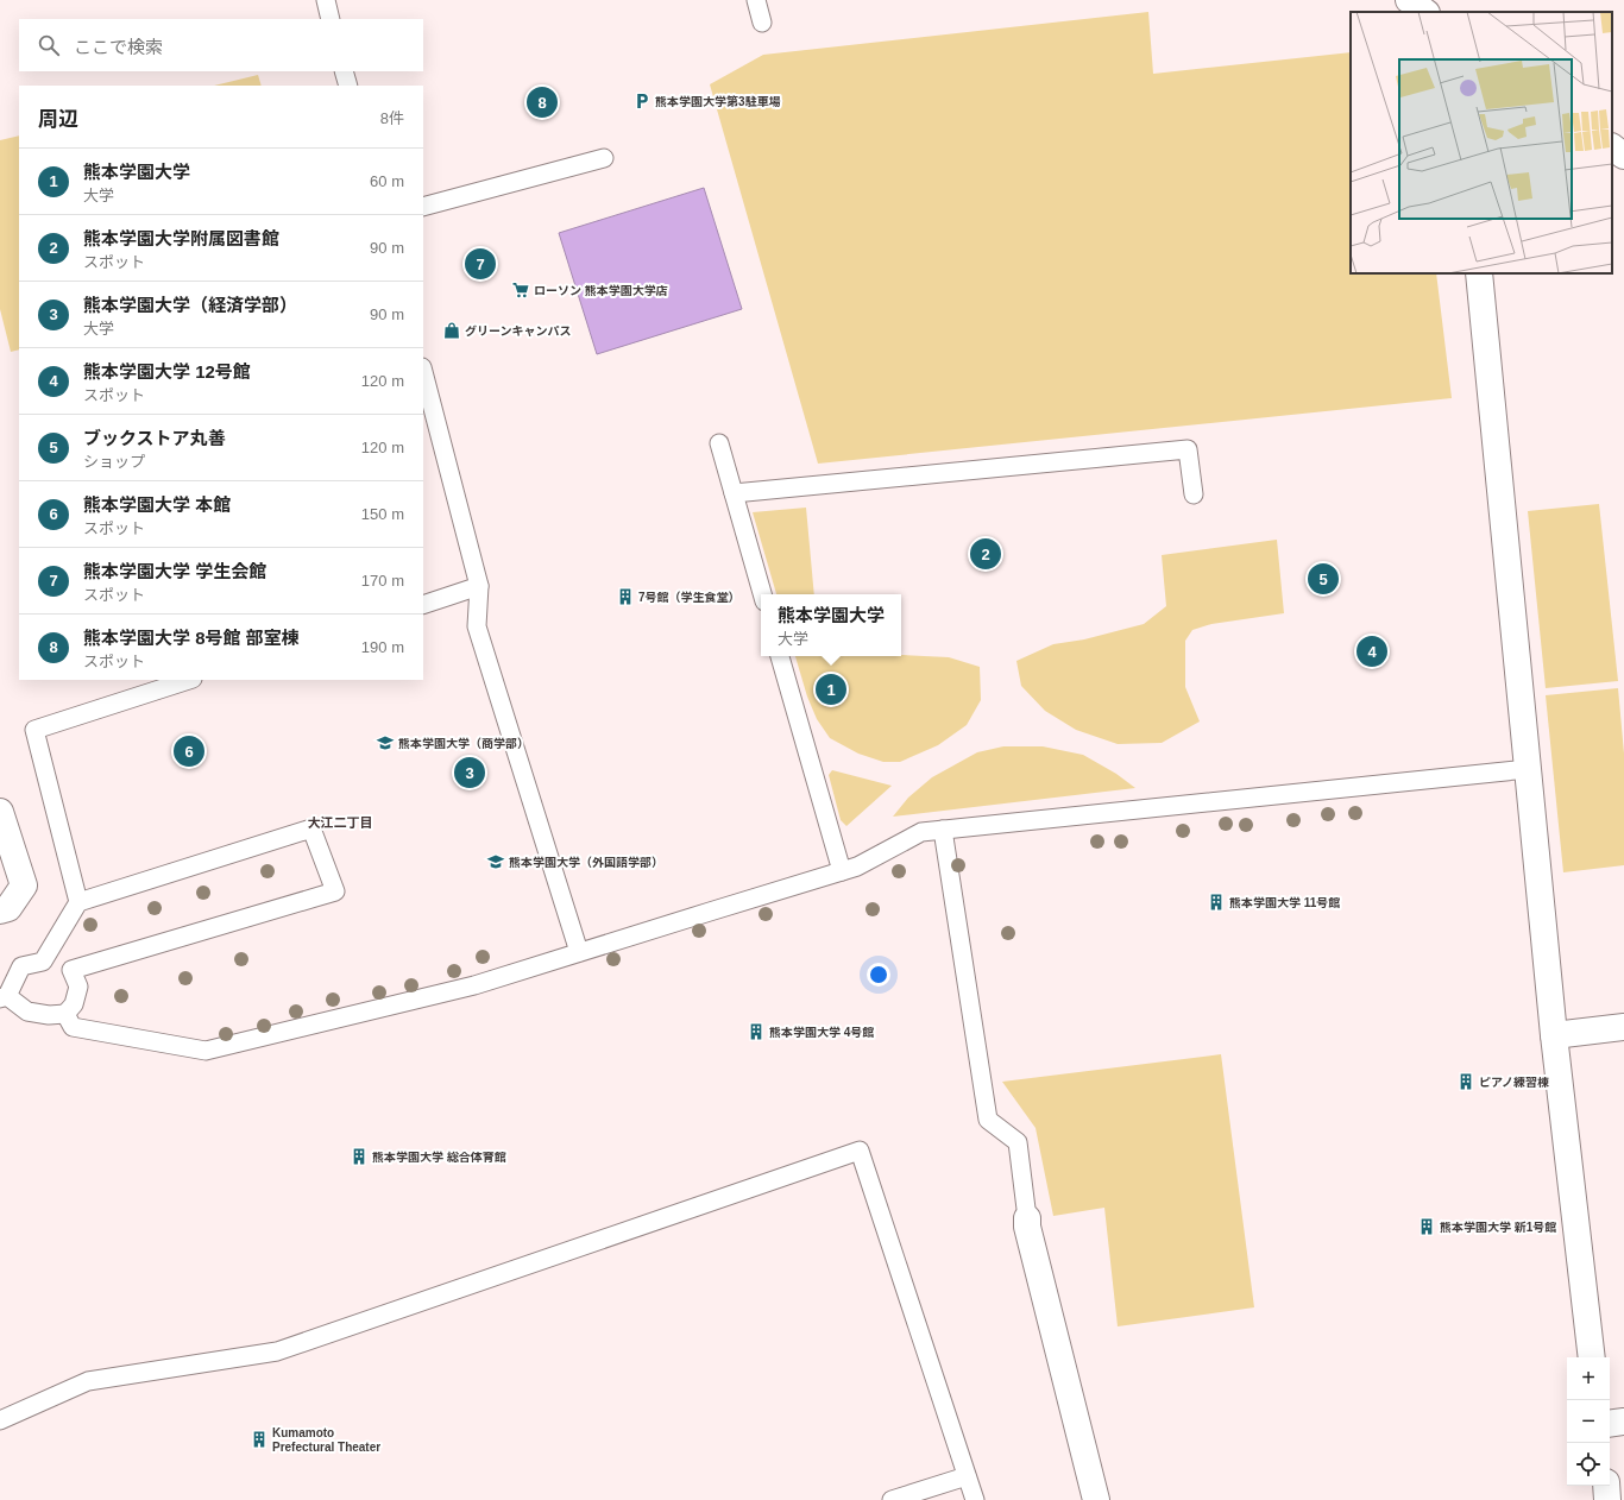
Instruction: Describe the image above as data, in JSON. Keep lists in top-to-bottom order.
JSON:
{
  "districts": ["大江二丁目"],
  "places": {
    "parking": ["熊本学園大学第3駐車場"],
    "supermarket": ["ローソン 熊本学園大学店"],
    "shop": ["グリーンキャンパス"],
    "building": [
      "7号館（学生食堂）",
      "熊本学園大学 11号館",
      "熊本学園大学 4号館",
      "ピアノ練習棟",
      "熊本学園大学 総合体育館",
      "熊本学園大学 新1号館",
      "Kumamoto Prefectural Theater"
    ],
    "school or university": ["熊本学園大学（商学部）", "熊本学園大学（外国語学部）"]
  },
  "page": {
    "search": "ここで検索",
    "pins": [
      "8",
      "7",
      "2",
      "5",
      "4",
      "1",
      "6",
      "3"
    ],
    "heading": ["周辺", "8件"],
    "list": [
      {
        "mark": "1",
        "name": "熊本学園大学",
        "note": "大学",
        "value": "60 m"
      },
      {
        "mark": "2",
        "name": "熊本学園大学附属図書館",
        "note": "スポット",
        "value": "90 m"
      },
      {
        "mark": "3",
        "name": "熊本学園大学（経済学部）",
        "note": "大学",
        "value": "90 m"
      },
      {
        "mark": "4",
        "name": "熊本学園大学 12号館",
        "note": "スポット",
        "value": "120 m"
      },
      {
        "mark": "5",
        "name": "ブックストア丸善",
        "note": "ショップ",
        "value": "120 m"
      },
      {
        "mark": "6",
        "name": "熊本学園大学 本館",
        "note": "スポット",
        "value": "150 m"
      },
      {
        "mark": "7",
        "name": "熊本学園大学 学生会館",
        "note": "スポット",
        "value": "170 m"
      },
      {
        "mark": "8",
        "name": "熊本学園大学 8号館 部室棟",
        "note": "スポット",
        "value": "190 m"
      }
    ],
    "popup": ["熊本学園大学", "大学"],
    "map_buttons": ["+", "−"]
  }
}
